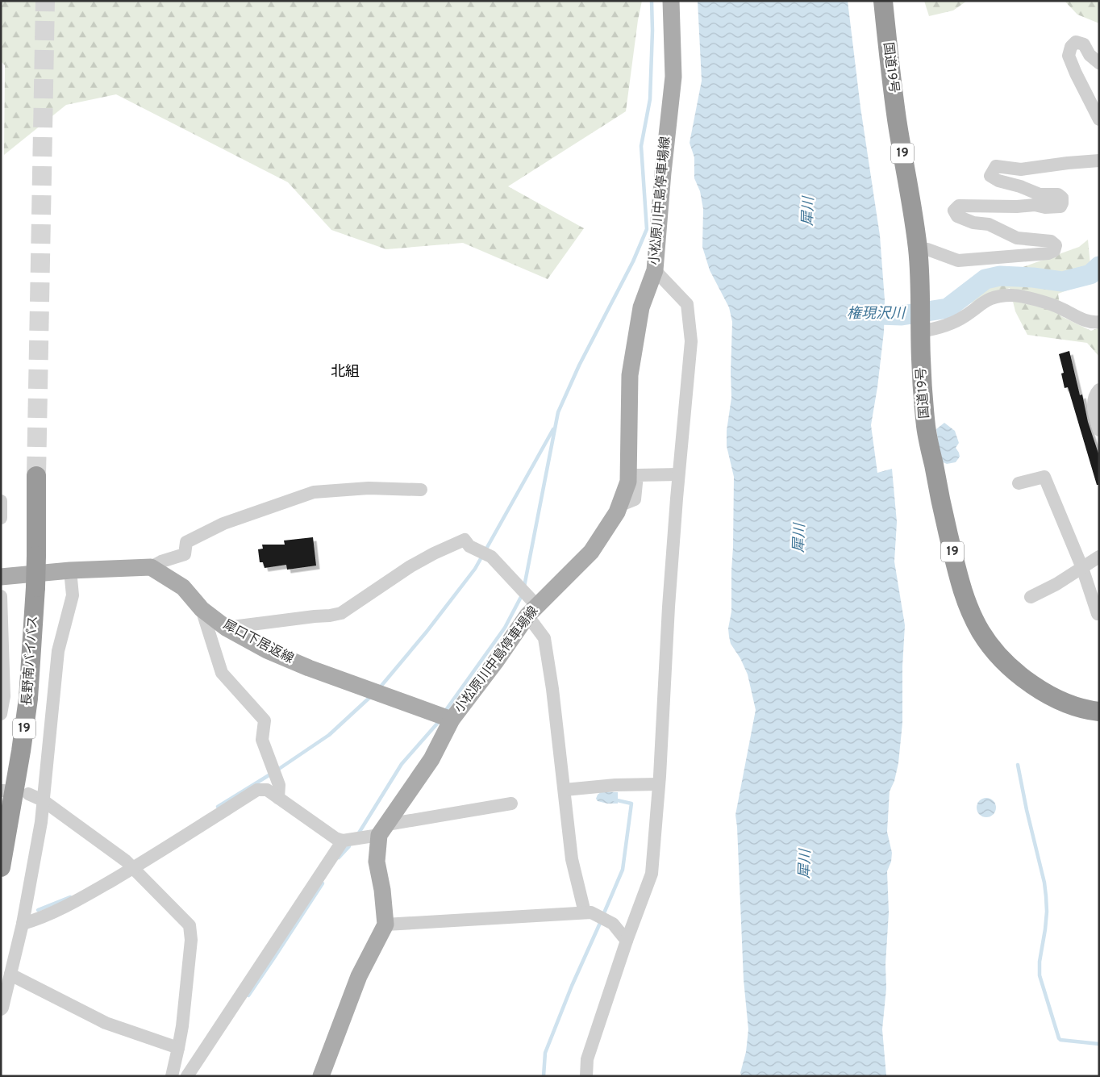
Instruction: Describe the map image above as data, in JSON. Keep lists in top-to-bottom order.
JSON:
{
  "streets": {
    "highway": ["国道19号", "19", "長野南バイパス"],
    "main road": ["小松原川中島停車場線", "犀口下居返線"]
  },
  "crossings": [
    ["小松原川中島停車場線", "犀口下居返線"]
  ],
  "districts": ["北組"],
  "water": ["犀川", "権現沢川"]
}
